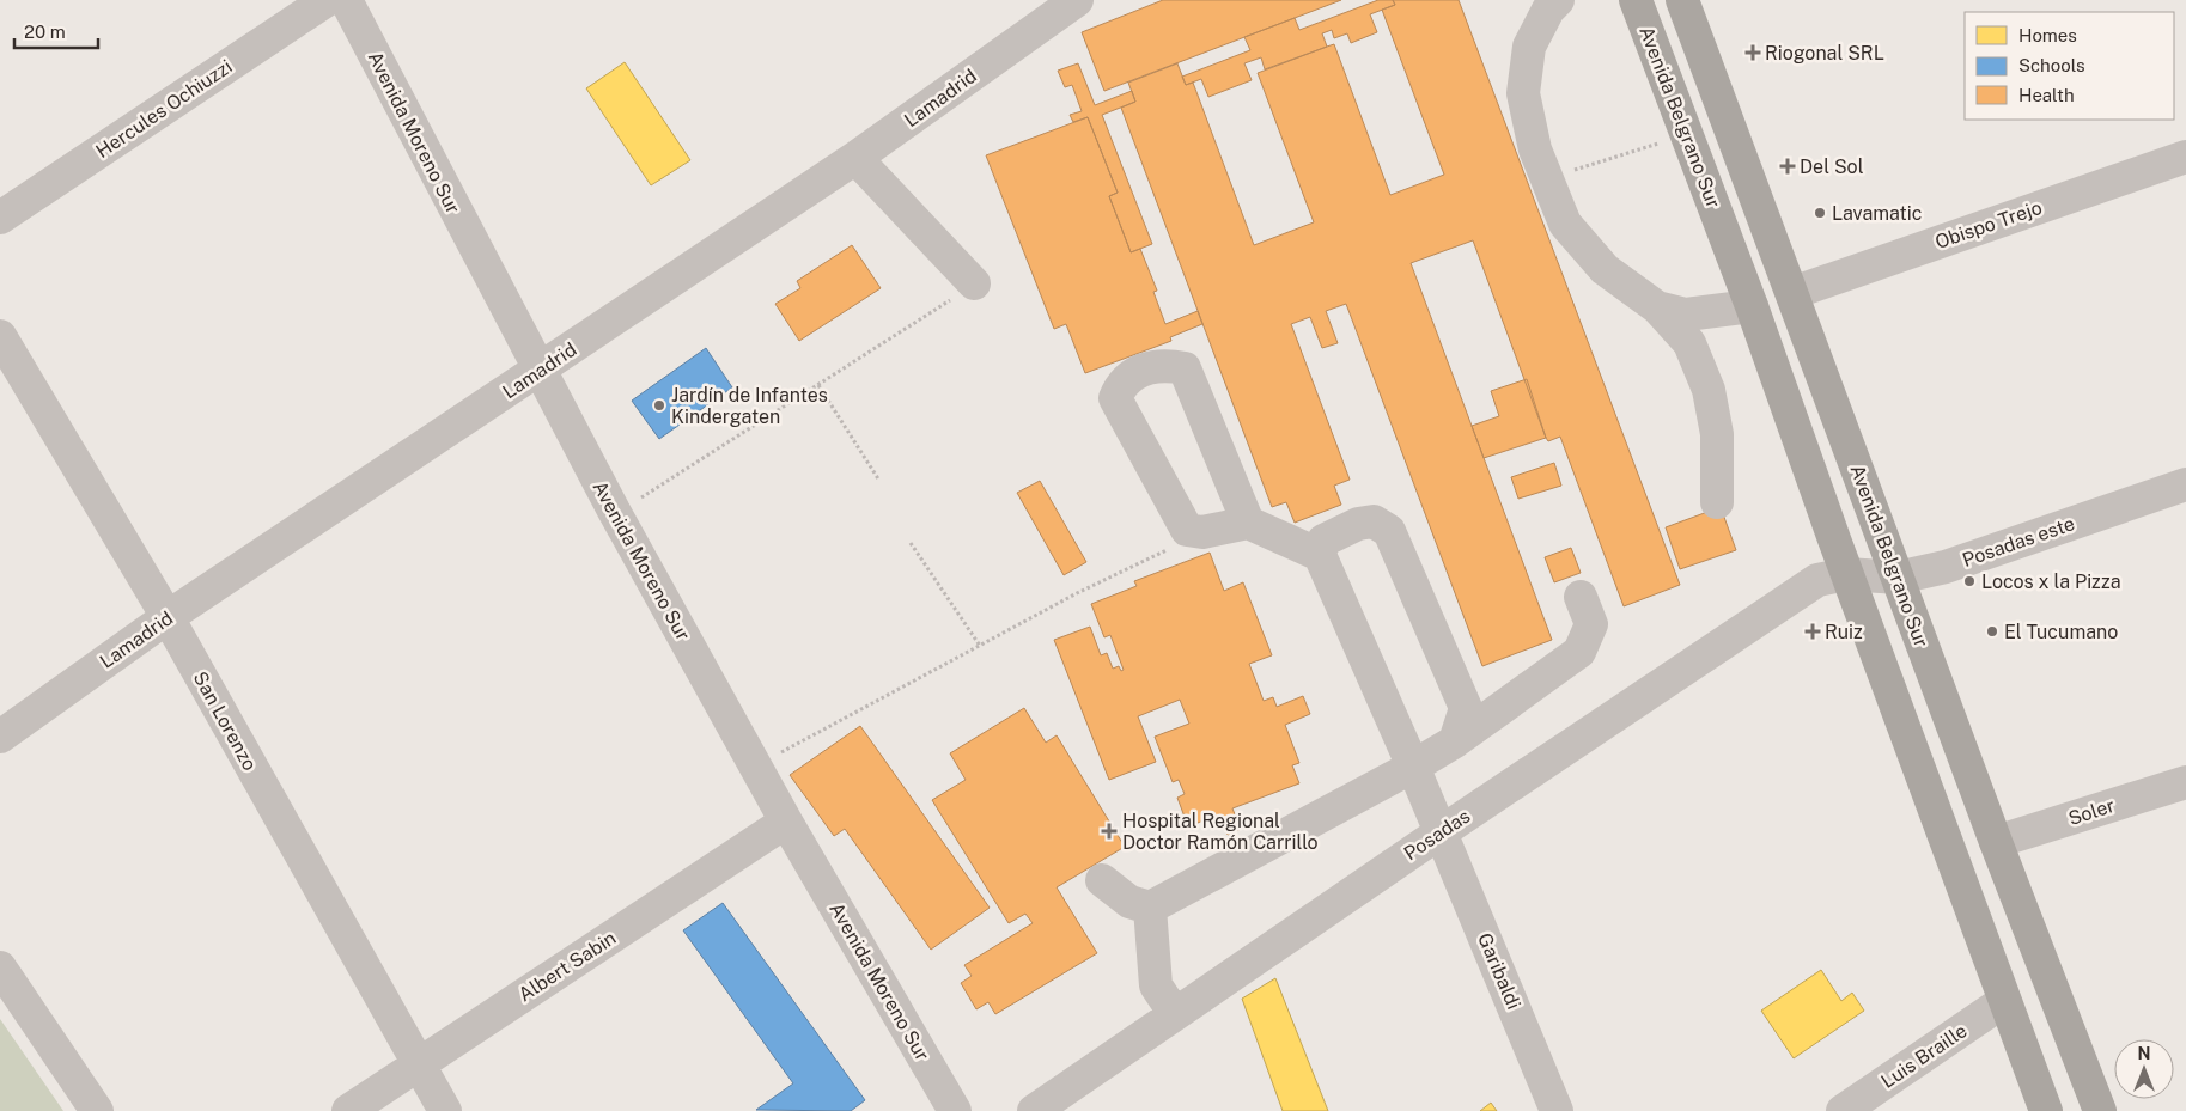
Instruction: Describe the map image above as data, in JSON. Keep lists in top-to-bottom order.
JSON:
{
  "streets": {
    "highway": ["Avenida Belgrano Sur"],
    "street": [
      "Lamadrid",
      "Hercules Ochiuzzi",
      "Avenida Moreno Sur",
      "Obispo Trejo",
      "Posadas este",
      "San Lorenzo",
      "Soler",
      "Posadas",
      "Albert Sabin",
      "Garibaldi",
      "Luis Braille"
    ]
  },
  "crossings": [
    ["Lamadrid", "Avenida Moreno Sur"],
    ["Lamadrid", "San Lorenzo"],
    ["Avenida Belgrano Sur", "Obispo Trejo"],
    ["Avenida Belgrano Sur", "Posadas este"],
    ["Avenida Belgrano Sur", "Soler"],
    ["Avenida Belgrano Sur", "Posadas"],
    ["Avenida Belgrano Sur", "Luis Braille"],
    ["Avenida Moreno Sur", "Albert Sabin"],
    ["Posadas este", "Posadas"],
    ["San Lorenzo", "Albert Sabin"],
    ["Posadas", "Garibaldi"]
  ],
  "places": {
    "health": [
      "Riogonal SRL",
      "Del Sol",
      "Ruiz",
      "Hospital Regional Doctor Ramón Carrillo"
    ],
    "other": [
      "Lavamatic",
      "Jardín de Infantes Kindergaten",
      "Locos x la Pizza",
      "El Tucumano"
    ]
  },
  "legend": ["Homes", "Schools", "Health"],
  "scale_bar": "20 m",
  "north": "top"
}
